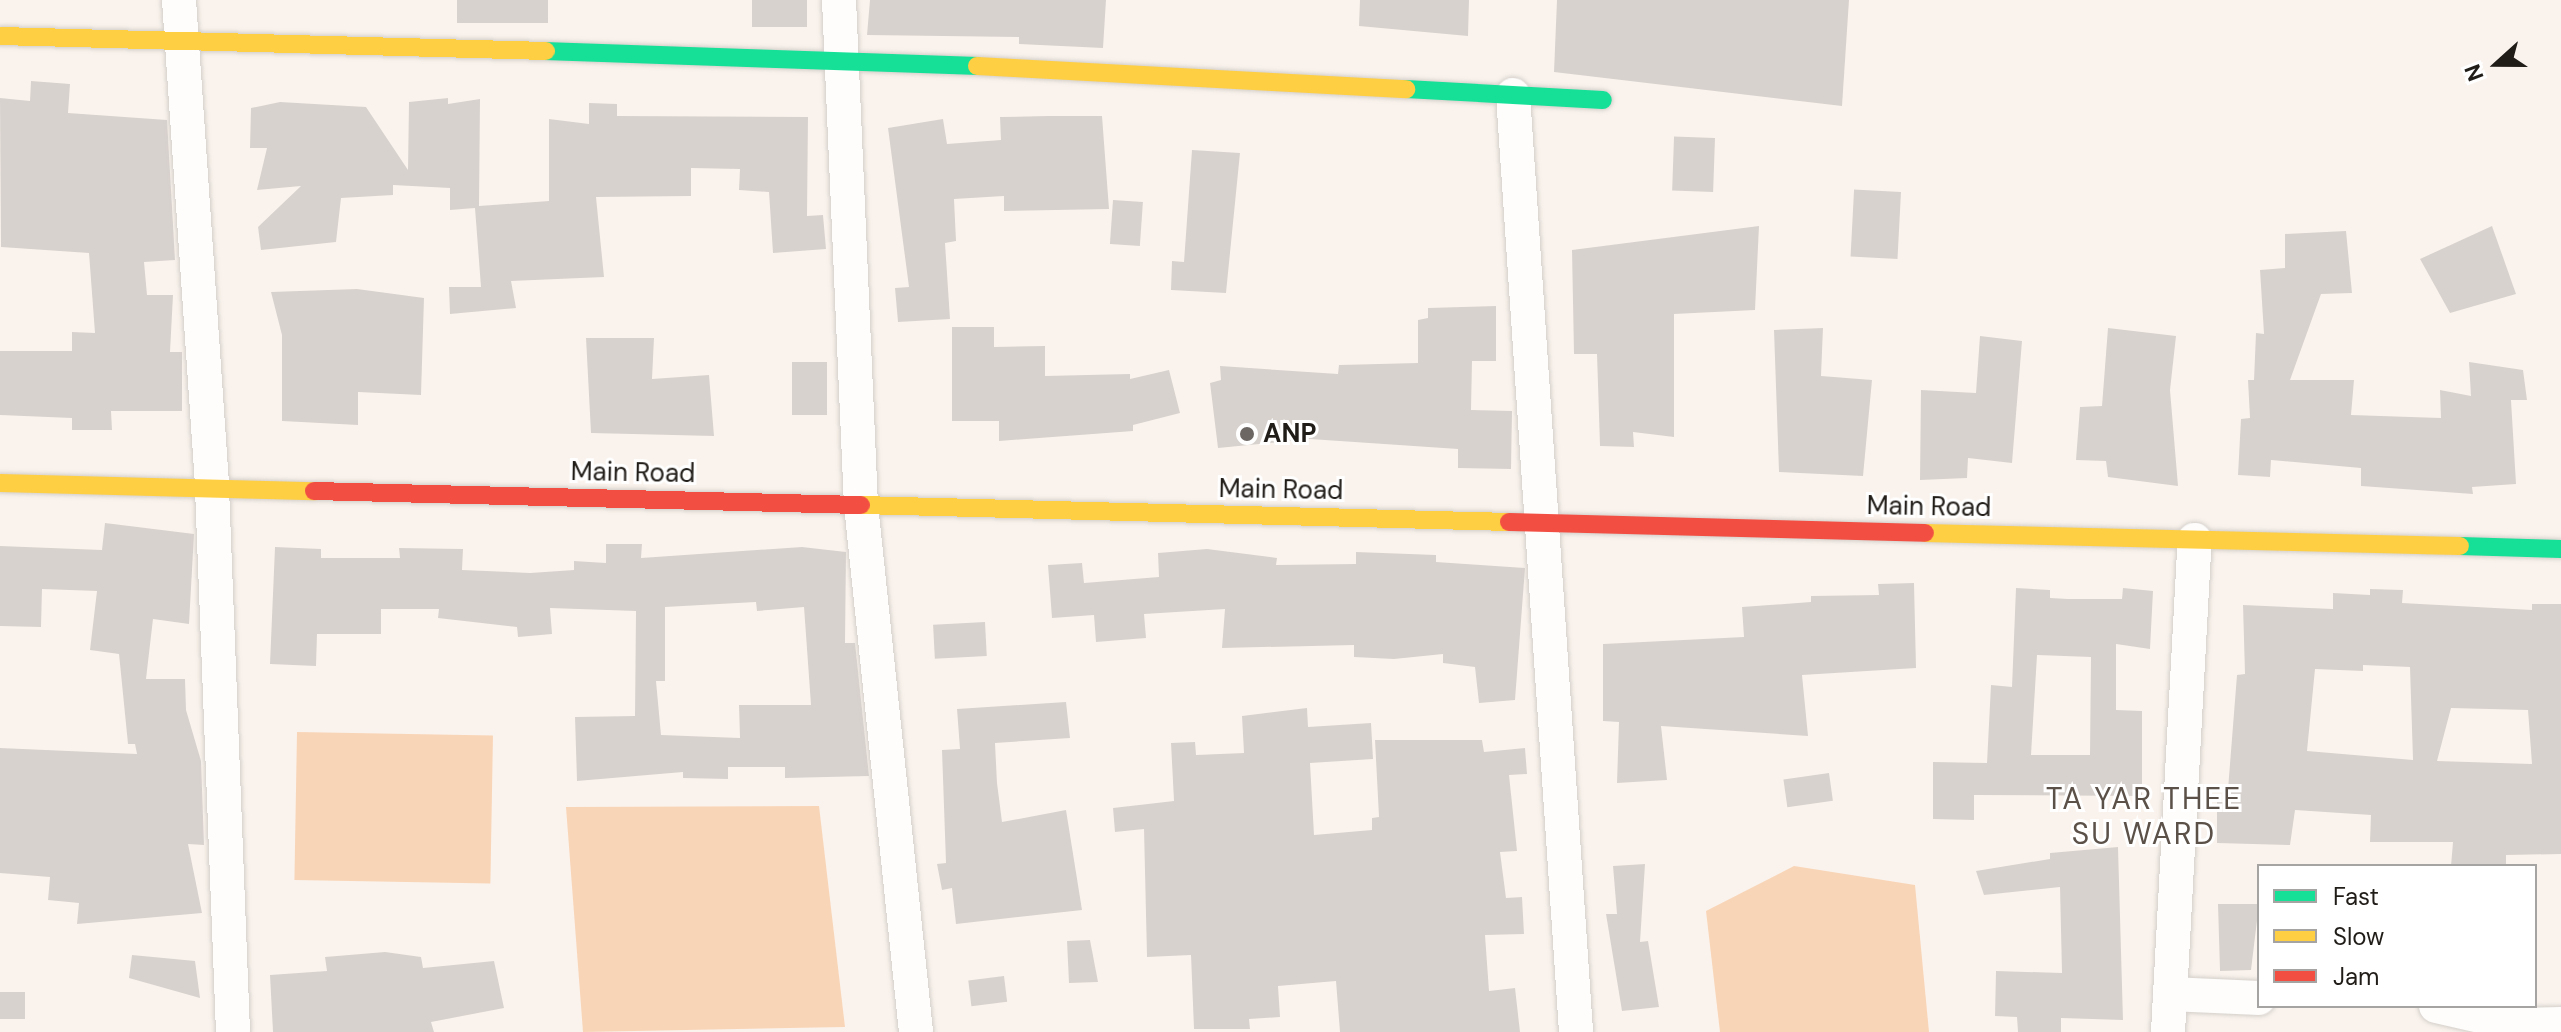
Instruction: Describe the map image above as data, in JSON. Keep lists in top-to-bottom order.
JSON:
{
  "streets": {
    "main road": ["Main Road"]
  },
  "districts": ["TA YAR THEE SU WARD"],
  "places": ["ANP"],
  "legend": ["Fast", "Slow", "Jam"],
  "north": "left"
}
